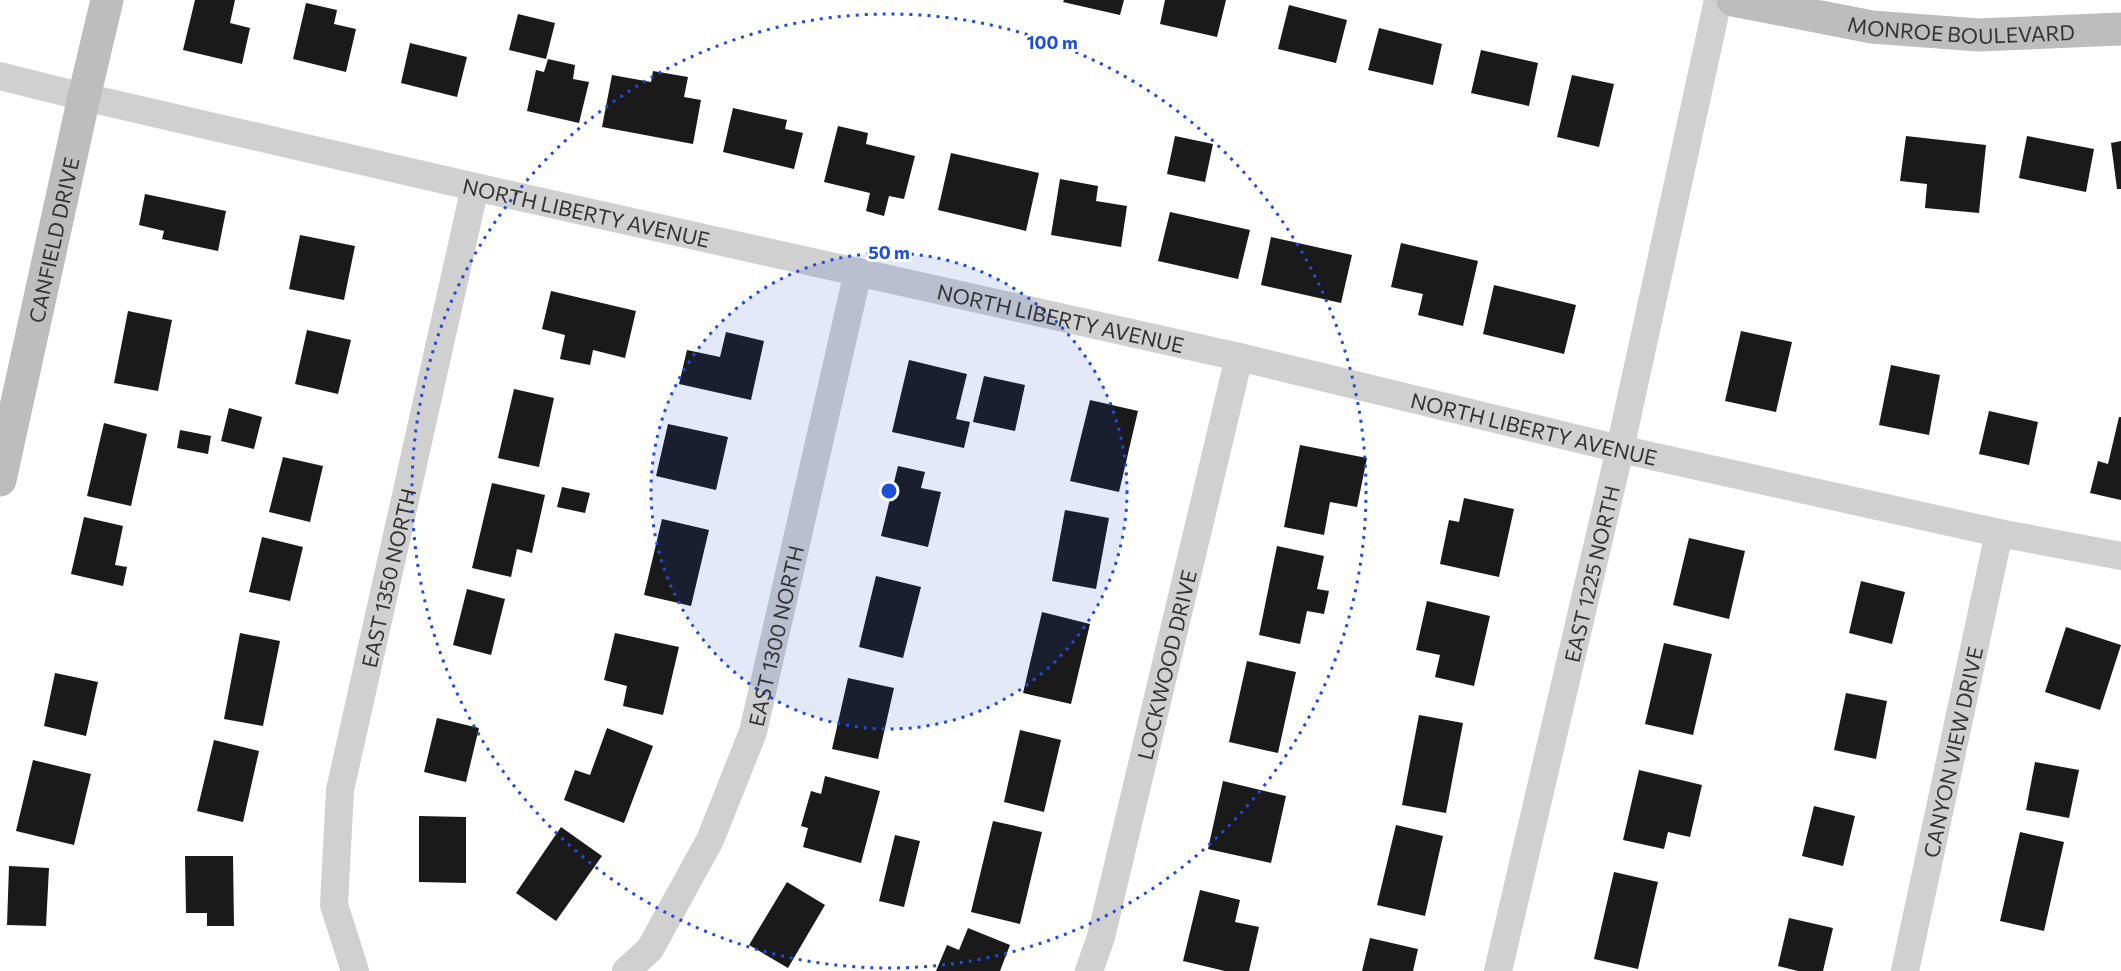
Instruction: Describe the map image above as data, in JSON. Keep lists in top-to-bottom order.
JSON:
{
  "streets": {
    "street": [
      "MONROE BOULEVARD",
      "NORTH LIBERTY AVENUE",
      "CANFIELD DRIVE",
      "EAST 1225 NORTH",
      "EAST 1350 NORTH",
      "EAST 1300 NORTH",
      "LOCKWOOD DRIVE",
      "CANYON VIEW DRIVE"
    ]
  },
  "crossings": [
    ["NORTH LIBERTY AVENUE", "CANFIELD DRIVE"],
    ["NORTH LIBERTY AVENUE", "EAST 1225 NORTH"],
    ["NORTH LIBERTY AVENUE", "EAST 1350 NORTH"],
    ["NORTH LIBERTY AVENUE", "EAST 1300 NORTH"],
    ["NORTH LIBERTY AVENUE", "LOCKWOOD DRIVE"],
    ["NORTH LIBERTY AVENUE", "CANYON VIEW DRIVE"]
  ],
  "rings": ["100 m", "50 m"]
}
